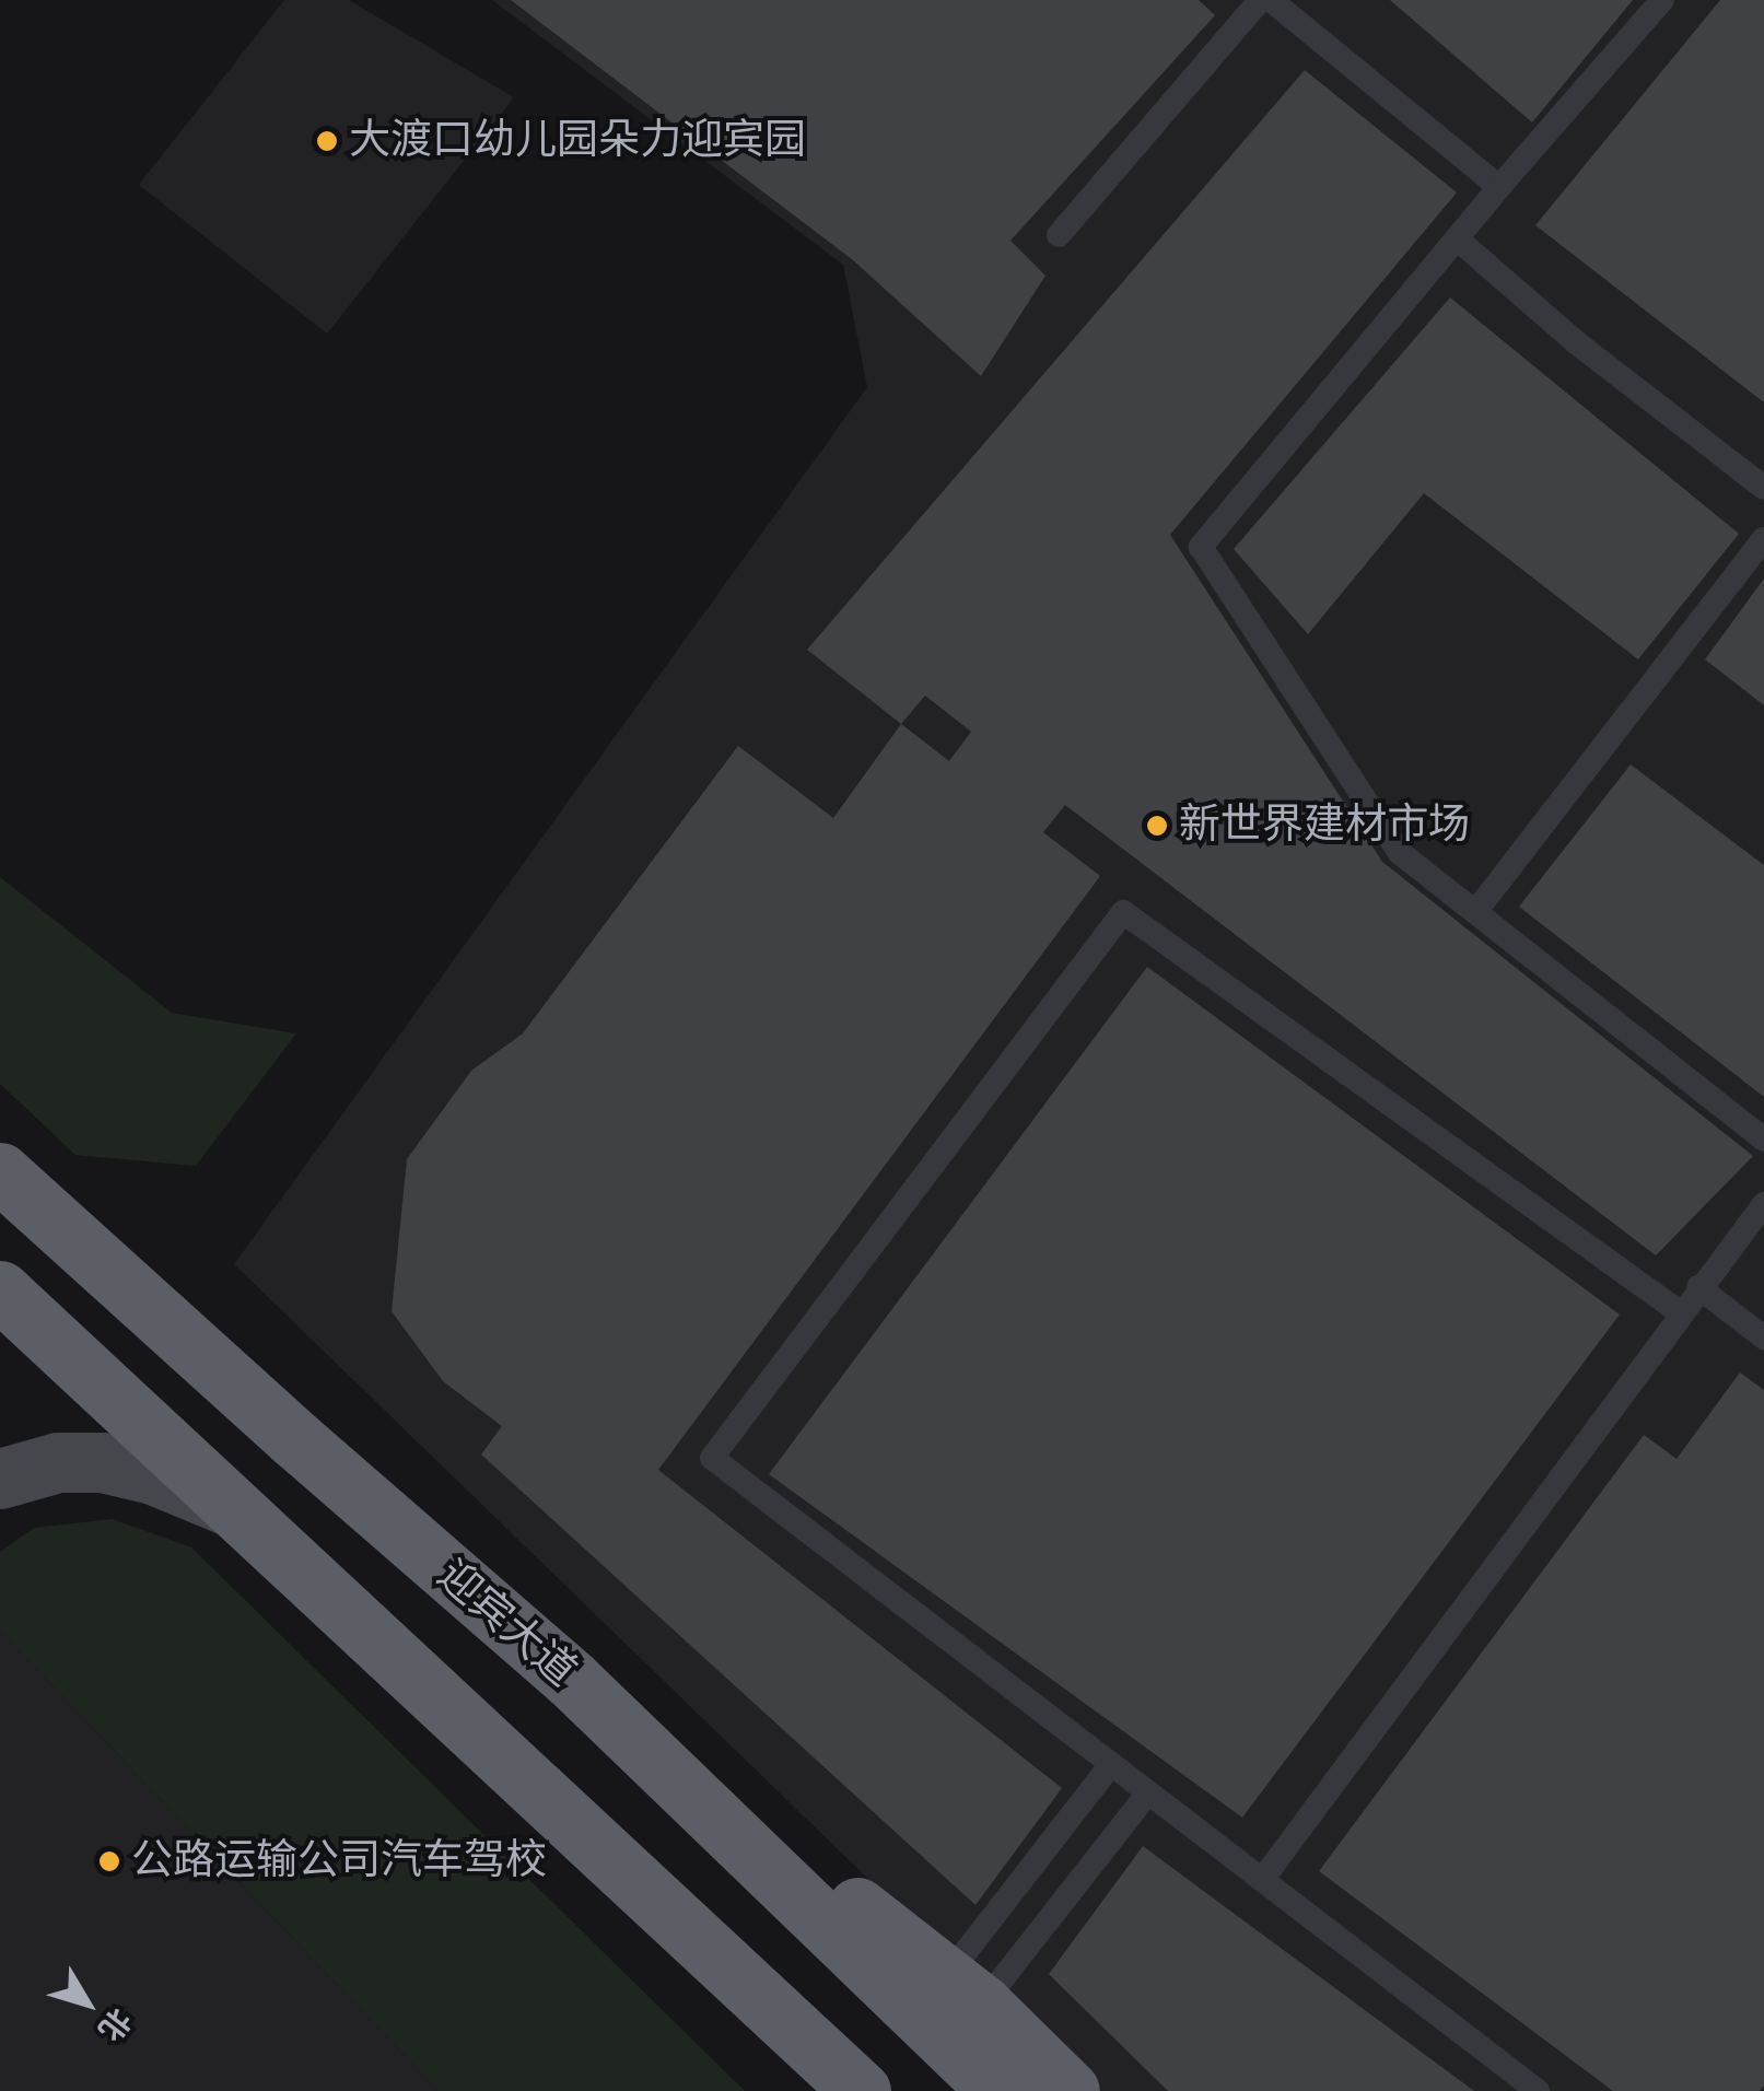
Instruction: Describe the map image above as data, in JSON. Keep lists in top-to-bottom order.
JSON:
{
  "streets": {
    "highway": ["迎宾大道"]
  },
  "places": ["大渡口幼儿园朵力迎宾园", "新世界建材市场", "公路运输公司汽车驾校"],
  "north": "bottom right"
}
